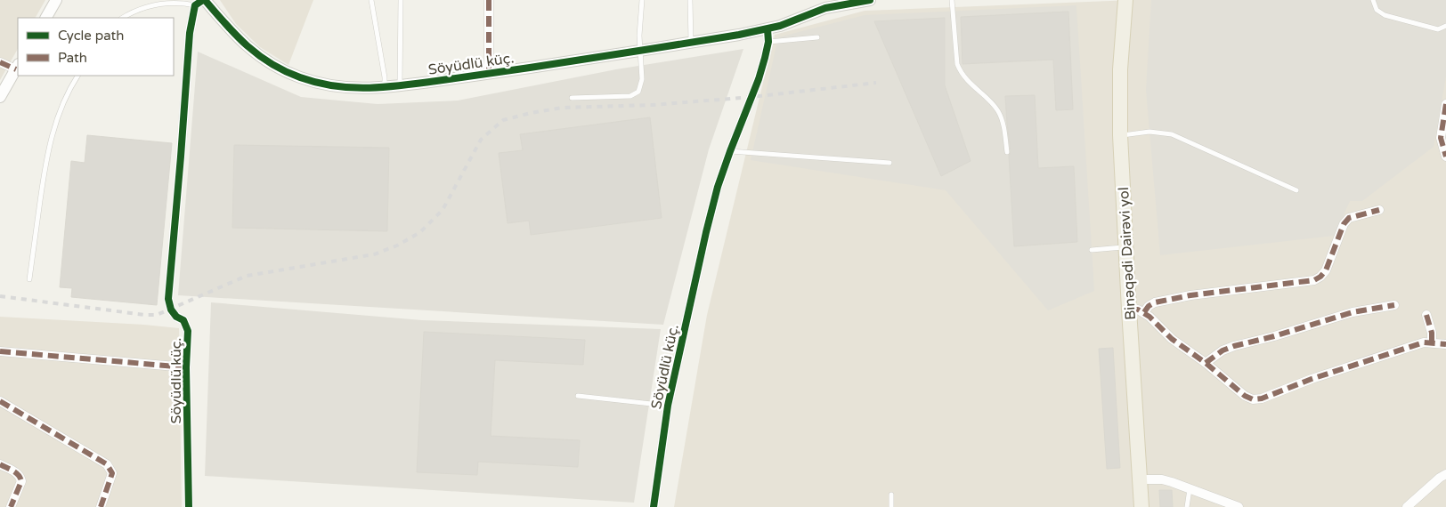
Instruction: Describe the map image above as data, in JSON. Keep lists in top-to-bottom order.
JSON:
{
  "streets": {
    "main road": ["Binəqədi Dairəvi yol"],
    "street": ["Söyüdlü küç."]
  },
  "legend": ["Cycle path", "Path"]
}
